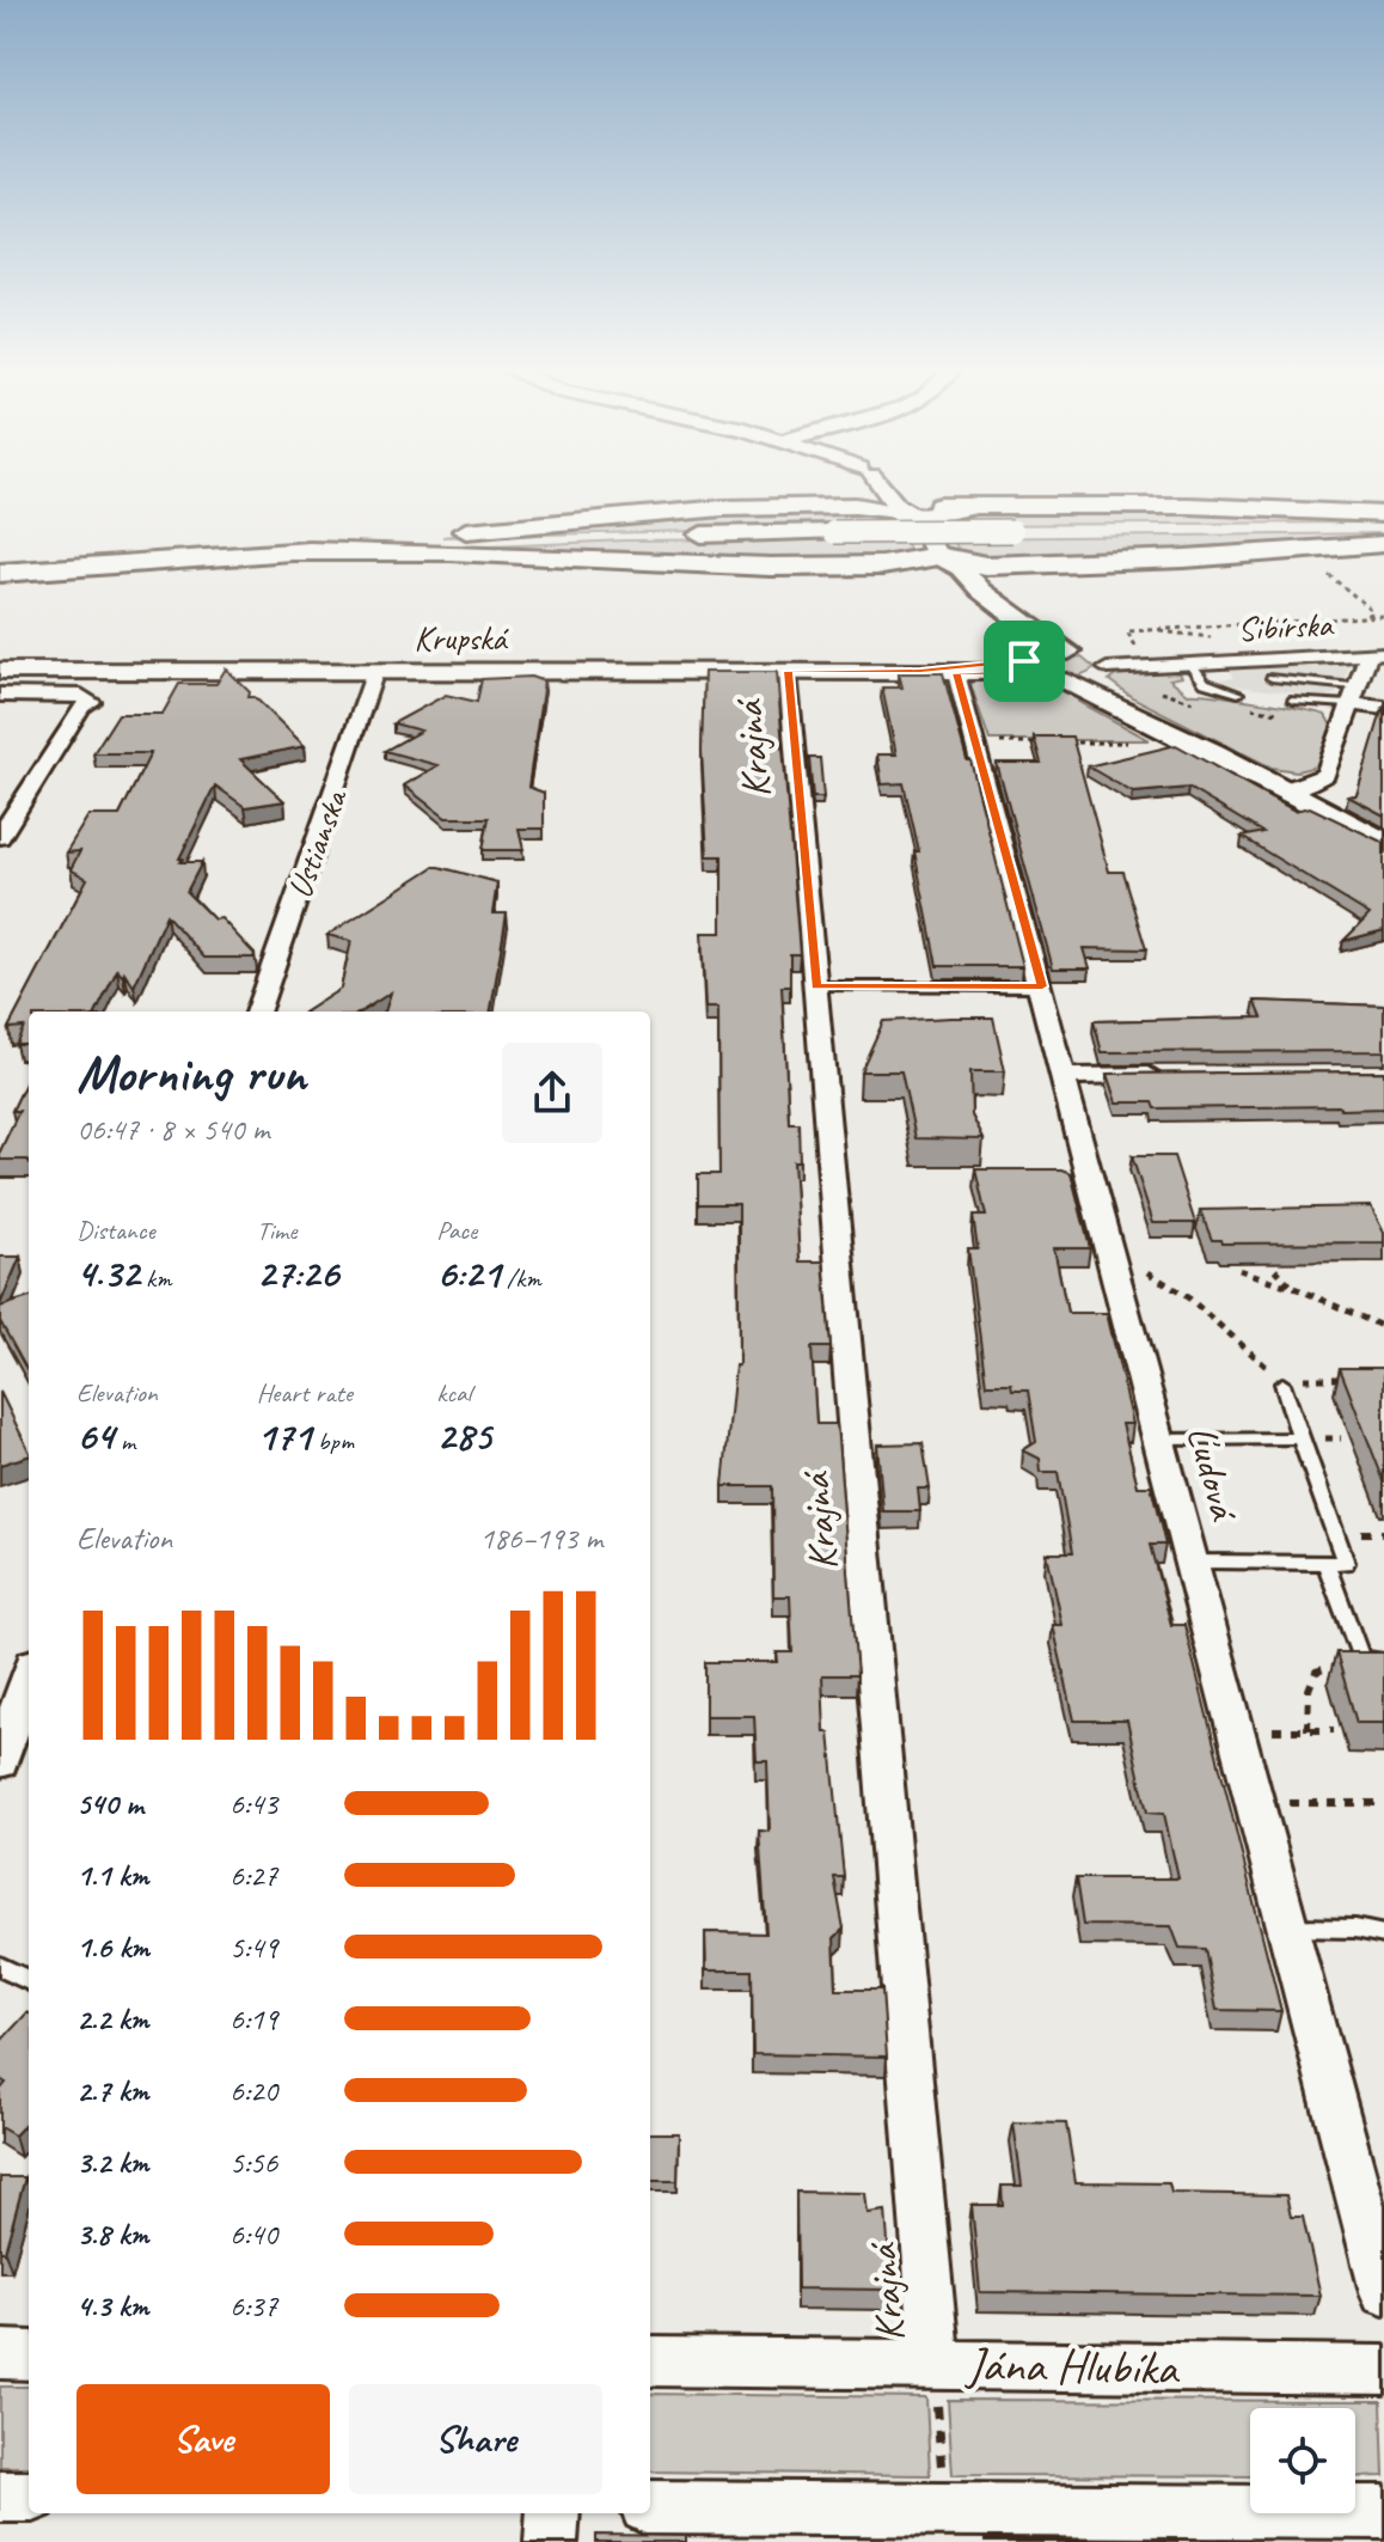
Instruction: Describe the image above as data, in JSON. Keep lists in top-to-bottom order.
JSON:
{
  "streets": {
    "main road": ["Krupská"],
    "street": [
      "Sibírska",
      "Krajná",
      "Ustianska",
      "Ľudová",
      "Jána Hlubíka"
    ]
  },
  "crossings": [
    ["Krupská", "Krajná"],
    ["Krupská", "Ustianska"],
    ["Krupská", "Ľudová"],
    ["Krajná", "Jána Hlubíka"]
  ],
  "page": {
    "heading": ["Morning run", "06:47 · 8 × 540 m"],
    "stats": [
      ["Distance", "4.32 km"],
      ["Time", "27:26"],
      ["Pace", "6:21 /km"],
      ["Elevation", "64 m"],
      ["Heart rate", "171 bpm"],
      ["kcal", "285"]
    ],
    "chart": ["Elevation", "186–193 m"],
    "list": [
      {
        "name": "540 m",
        "note": "6:43"
      },
      {
        "name": "1.1 km",
        "note": "6:27"
      },
      {
        "name": "1.6 km",
        "note": "5:49"
      },
      {
        "name": "2.2 km",
        "note": "6:19"
      },
      {
        "name": "2.7 km",
        "note": "6:20"
      },
      {
        "name": "3.2 km",
        "note": "5:56"
      },
      {
        "name": "3.8 km",
        "note": "6:40"
      },
      {
        "name": "4.3 km",
        "note": "6:37"
      }
    ],
    "buttons": ["Save", "Share"]
  }
}
